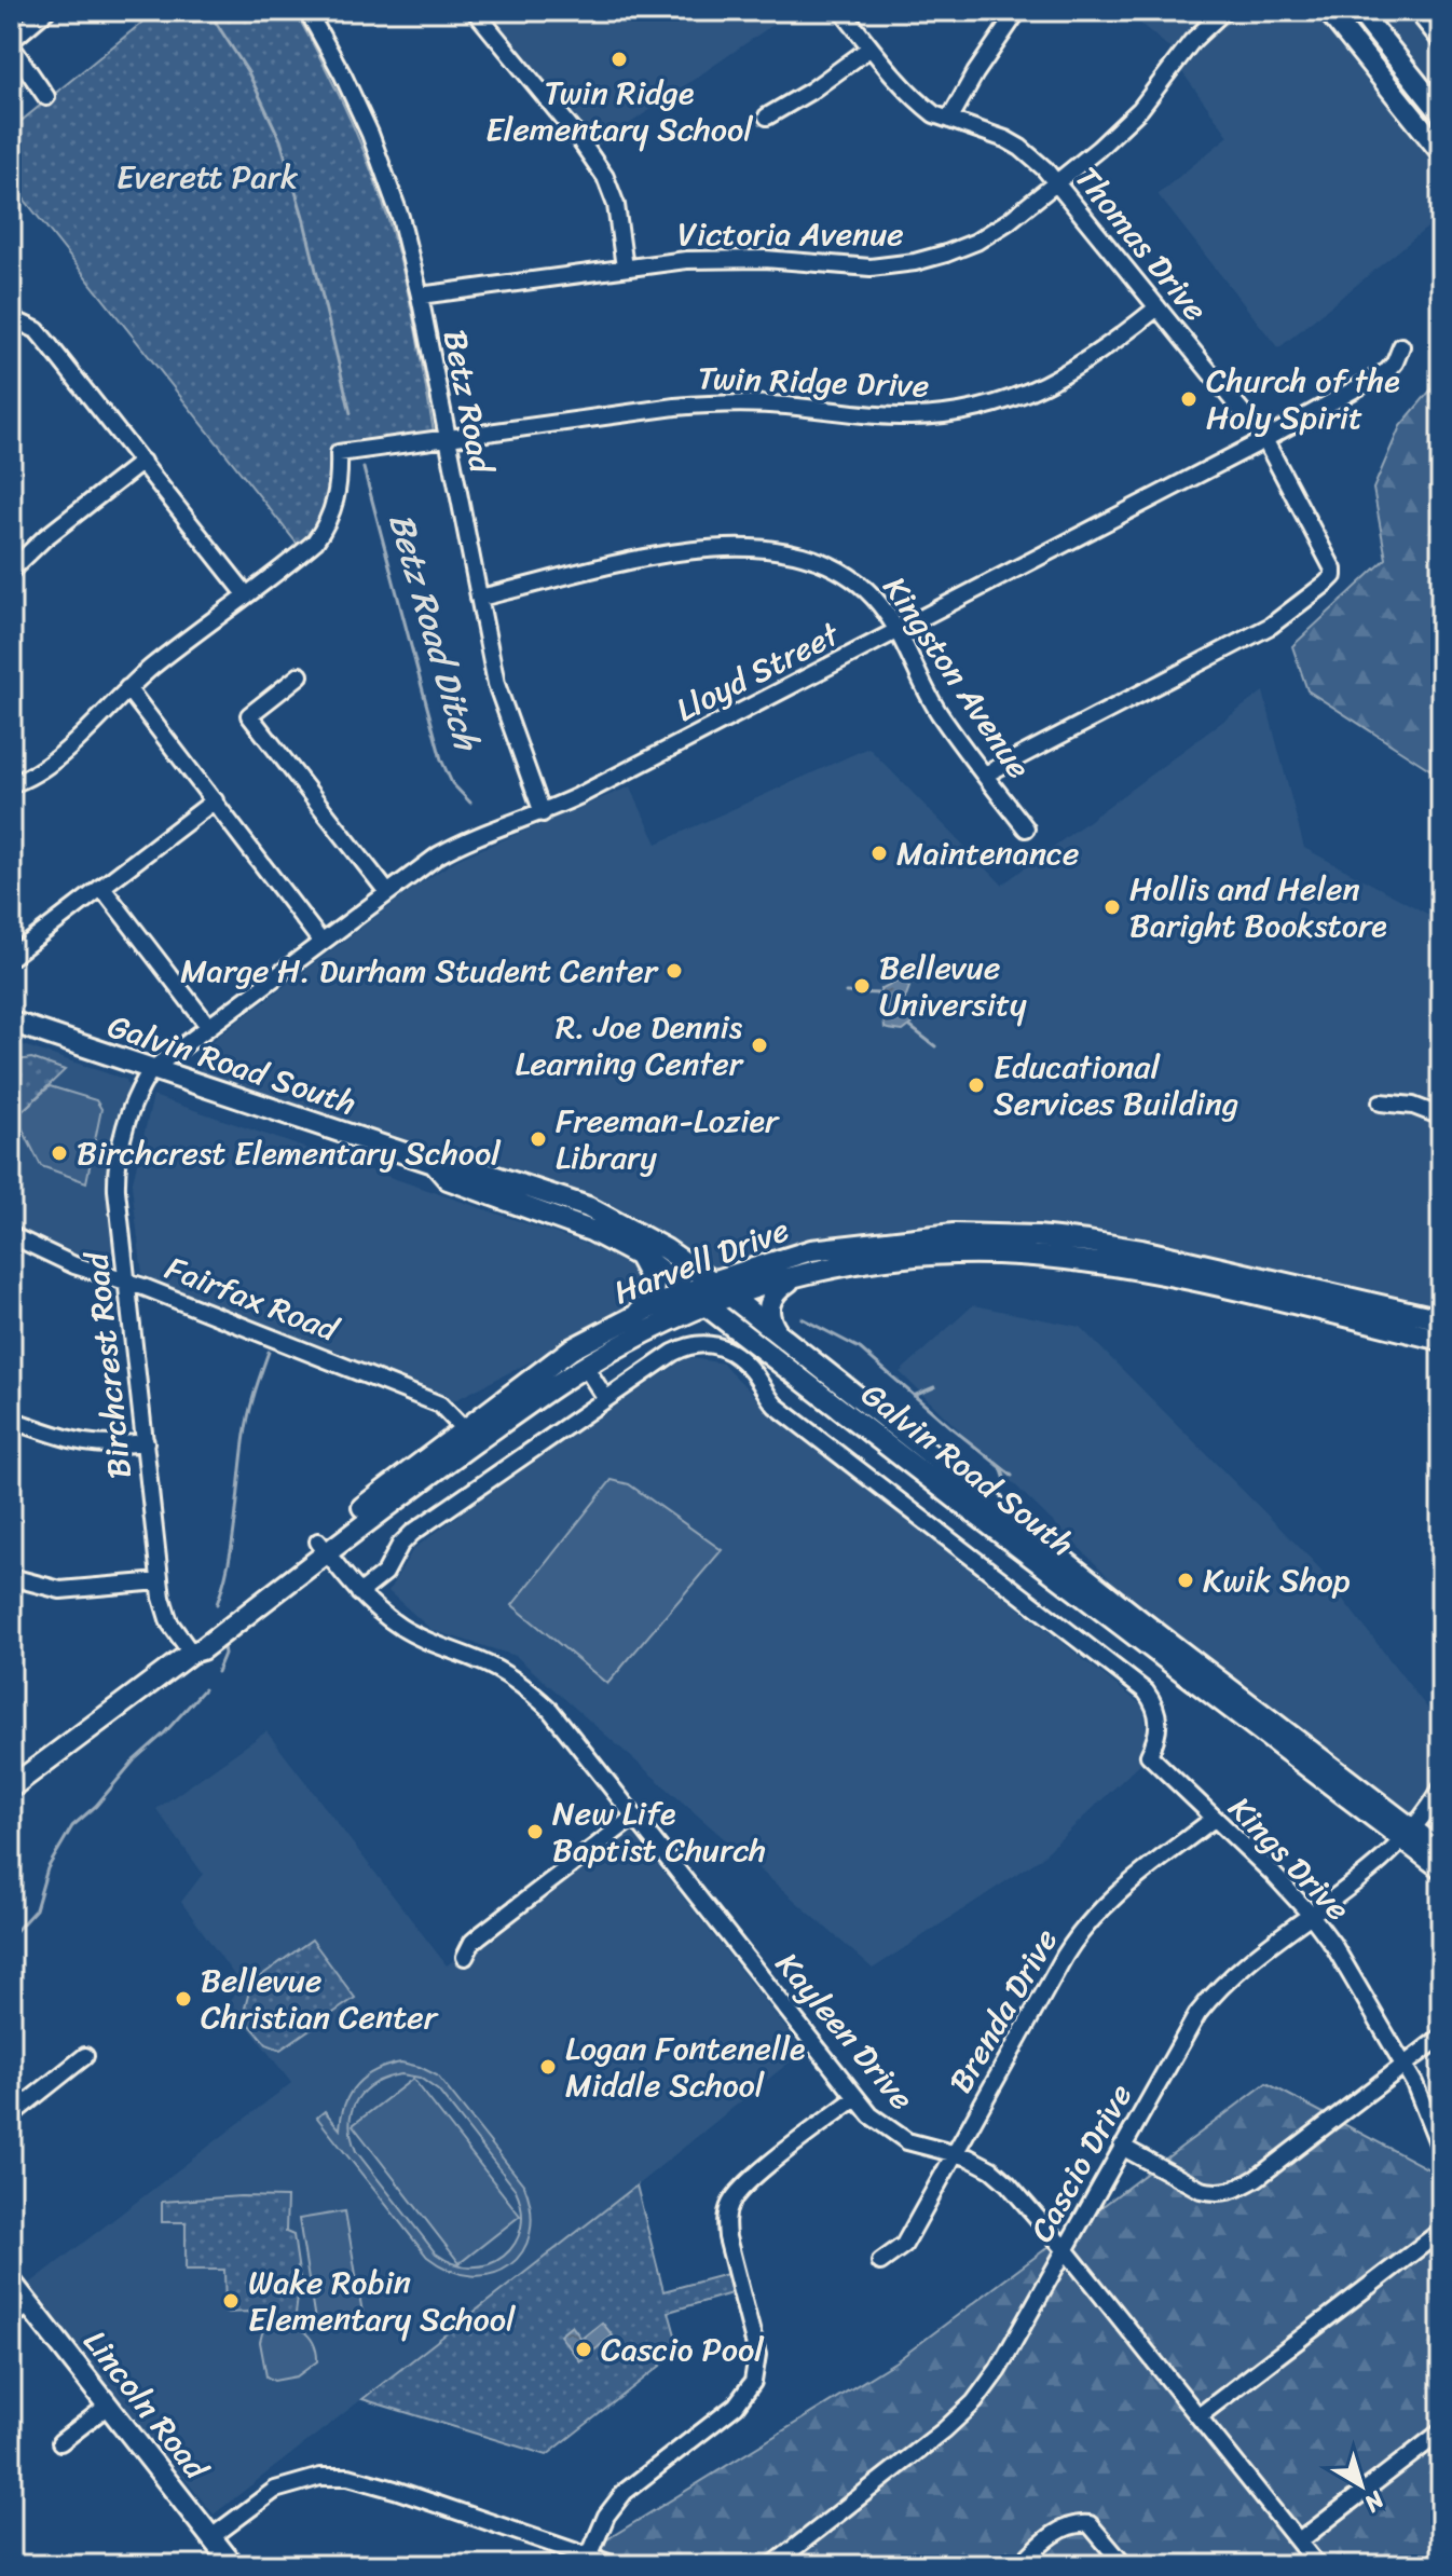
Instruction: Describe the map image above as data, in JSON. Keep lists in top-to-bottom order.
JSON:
{
  "streets": {
    "main road": ["Galvin Road South", "Harvell Drive", "Lincoln Road"],
    "street": [
      "Victoria Avenue",
      "Thomas Drive",
      "Twin Ridge Drive",
      "Betz Road",
      "Lloyd Street",
      "Kingston Avenue",
      "Fairfax Road",
      "Birchcrest Road",
      "Kings Drive",
      "Brenda Drive",
      "Kayleen Drive",
      "Cascio Drive"
    ]
  },
  "crossings": [
    ["Victoria Avenue", "Thomas Drive"],
    ["Victoria Avenue", "Betz Road"],
    ["Thomas Drive", "Twin Ridge Drive"],
    ["Thomas Drive", "Lloyd Street"],
    ["Thomas Drive", "Kingston Avenue"],
    ["Twin Ridge Drive", "Betz Road"],
    ["Betz Road", "Lloyd Street"],
    ["Betz Road", "Kingston Avenue"],
    ["Lloyd Street", "Kingston Avenue"],
    ["Lloyd Street", "Galvin Road South"],
    ["Lloyd Street", "Birchcrest Road"],
    ["Galvin Road South", "Harvell Drive"],
    ["Galvin Road South", "Birchcrest Road"],
    ["Galvin Road South", "Cascio Drive"],
    ["Harvell Drive", "Fairfax Road"],
    ["Harvell Drive", "Birchcrest Road"],
    ["Harvell Drive", "Kayleen Drive"],
    ["Fairfax Road", "Birchcrest Road"],
    ["Kings Drive", "Brenda Drive"],
    ["Kings Drive", "Cascio Drive"],
    ["Brenda Drive", "Kayleen Drive"],
    ["Kayleen Drive", "Cascio Drive"]
  ],
  "water": ["Betz Road Ditch"],
  "parks": ["Everett Park"],
  "places": [
    "Twin Ridge Elementary School",
    "Church of the Holy Spirit",
    "Maintenance",
    "Hollis and Helen Baright Bookstore",
    "Marge H. Durham Student Center",
    "Bellevue University",
    "R. Joe Dennis Learning Center",
    "Educational Services Building",
    "Freeman-Lozier Library",
    "Birchcrest Elementary School",
    "Kwik Shop",
    "New Life Baptist Church",
    "Bellevue Christian Center",
    "Logan Fontenelle Middle School",
    "Wake Robin Elementary School",
    "Cascio Pool"
  ],
  "north": "bottom right"
}
